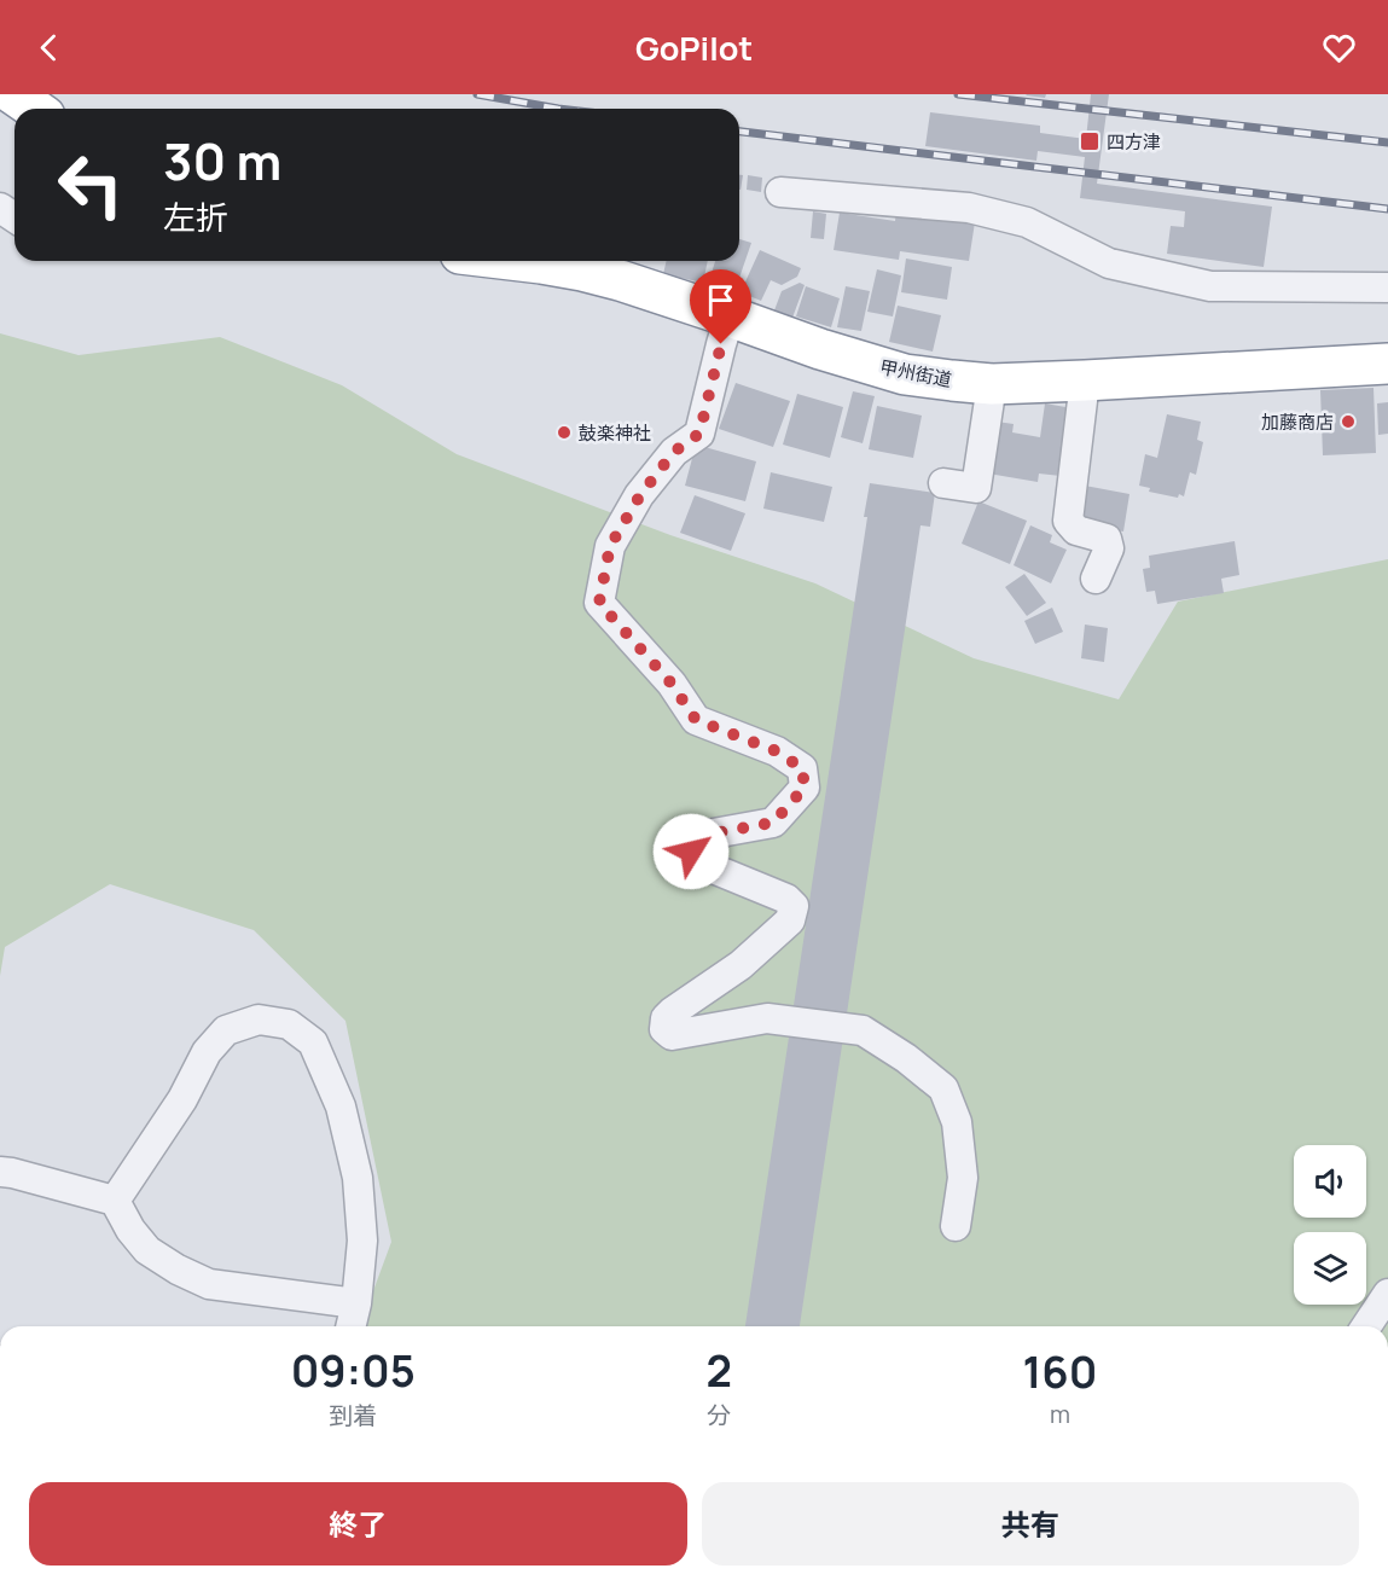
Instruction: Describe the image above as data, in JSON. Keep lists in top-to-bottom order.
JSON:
{
  "streets": {
    "highway": ["甲州街道"]
  },
  "places": {
    "transit": ["四方津"],
    "other": ["加藤商店", "鼓楽神社"]
  },
  "page": {
    "header": "GoPilot",
    "turn": ["30 m", "左折"],
    "eta": [
      "09:05",
      "到着",
      "2",
      "分",
      "160",
      "m"
    ],
    "buttons": ["終了", "共有"]
  }
}
